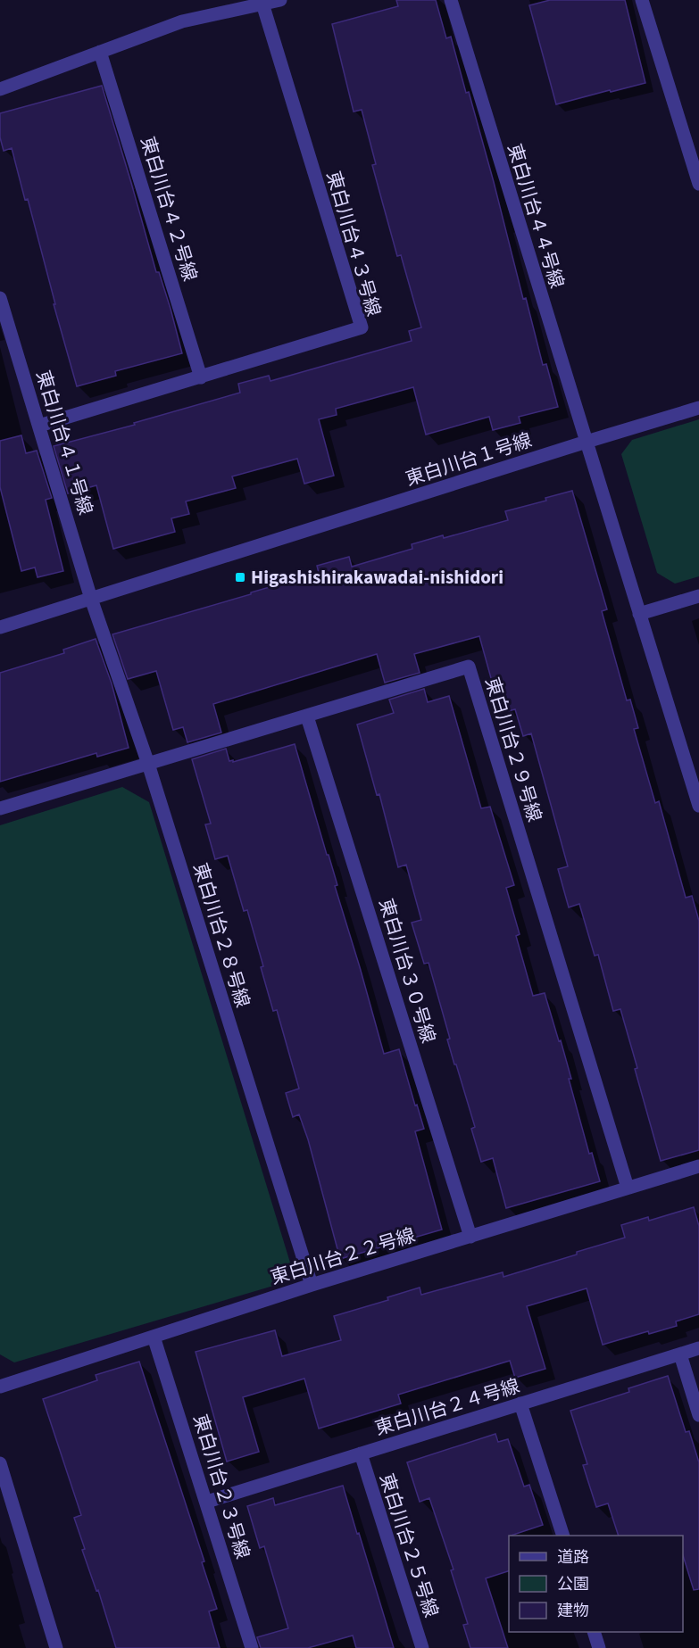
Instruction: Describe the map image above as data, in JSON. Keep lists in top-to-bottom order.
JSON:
{
  "streets": {
    "street": [
      "東白川台４２号線",
      "東白川台４４号線",
      "東白川台４３号線",
      "東白川台４１号線",
      "東白川台１号線",
      "東白川台２９号線",
      "東白川台２８号線",
      "東白川台３０号線",
      "東白川台２２号線",
      "東白川台２４号線",
      "東白川台２３号線",
      "東白川台２５号線"
    ]
  },
  "crossings": [
    ["東白川台４２号線", "東白川台４３号線"],
    ["東白川台４４号線", "東白川台１号線"],
    ["東白川台４３号線", "東白川台４１号線"],
    ["東白川台４１号線", "東白川台１号線"],
    ["東白川台４１号線", "東白川台２８号線"],
    ["東白川台１号線", "東白川台２８号線"],
    ["東白川台２９号線", "東白川台２８号線"],
    ["東白川台２９号線", "東白川台３０号線"],
    ["東白川台２９号線", "東白川台２２号線"],
    ["東白川台２８号線", "東白川台２２号線"],
    ["東白川台３０号線", "東白川台２２号線"],
    ["東白川台２２号線", "東白川台２３号線"],
    ["東白川台２４号線", "東白川台２３号線"],
    ["東白川台２４号線", "東白川台２５号線"]
  ],
  "places": {
    "transit": ["Higashishirakawadai-nishidori"]
  },
  "legend": ["道路", "公園", "建物"]
}
